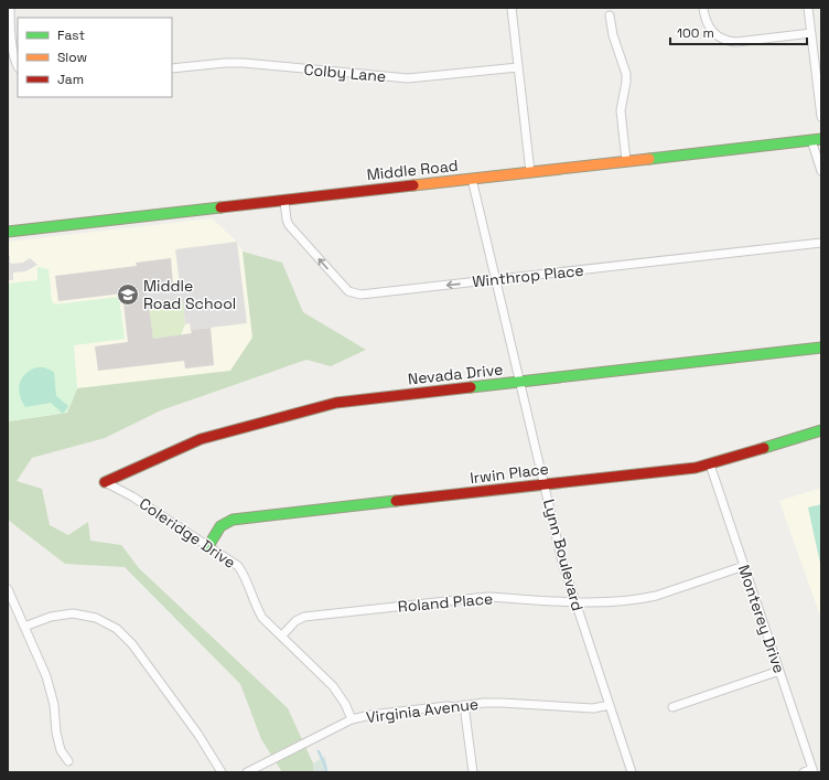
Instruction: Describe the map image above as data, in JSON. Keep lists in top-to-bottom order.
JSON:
{
  "streets": {
    "street": [
      "Colby Lane",
      "Middle Road",
      "Winthrop Place",
      "Nevada Drive",
      "Irwin Place",
      "Coleridge Drive",
      "Lynn Boulevard",
      "Roland Place",
      "Monterey Drive",
      "Virginia Avenue"
    ]
  },
  "crossings": [
    ["Middle Road", "Winthrop Place"],
    ["Middle Road", "Lynn Boulevard"],
    ["Winthrop Place", "Lynn Boulevard"],
    ["Nevada Drive", "Coleridge Drive"],
    ["Nevada Drive", "Lynn Boulevard"],
    ["Irwin Place", "Coleridge Drive"],
    ["Irwin Place", "Lynn Boulevard"],
    ["Irwin Place", "Monterey Drive"],
    ["Coleridge Drive", "Roland Place"],
    ["Coleridge Drive", "Virginia Avenue"],
    ["Lynn Boulevard", "Roland Place"],
    ["Lynn Boulevard", "Virginia Avenue"],
    ["Roland Place", "Monterey Drive"]
  ],
  "one_way": ["Winthrop Place"],
  "places": {
    "school or university": ["Middle Road School"]
  },
  "legend": ["Fast", "Slow", "Jam"],
  "scale_bar": "100 m"
}
